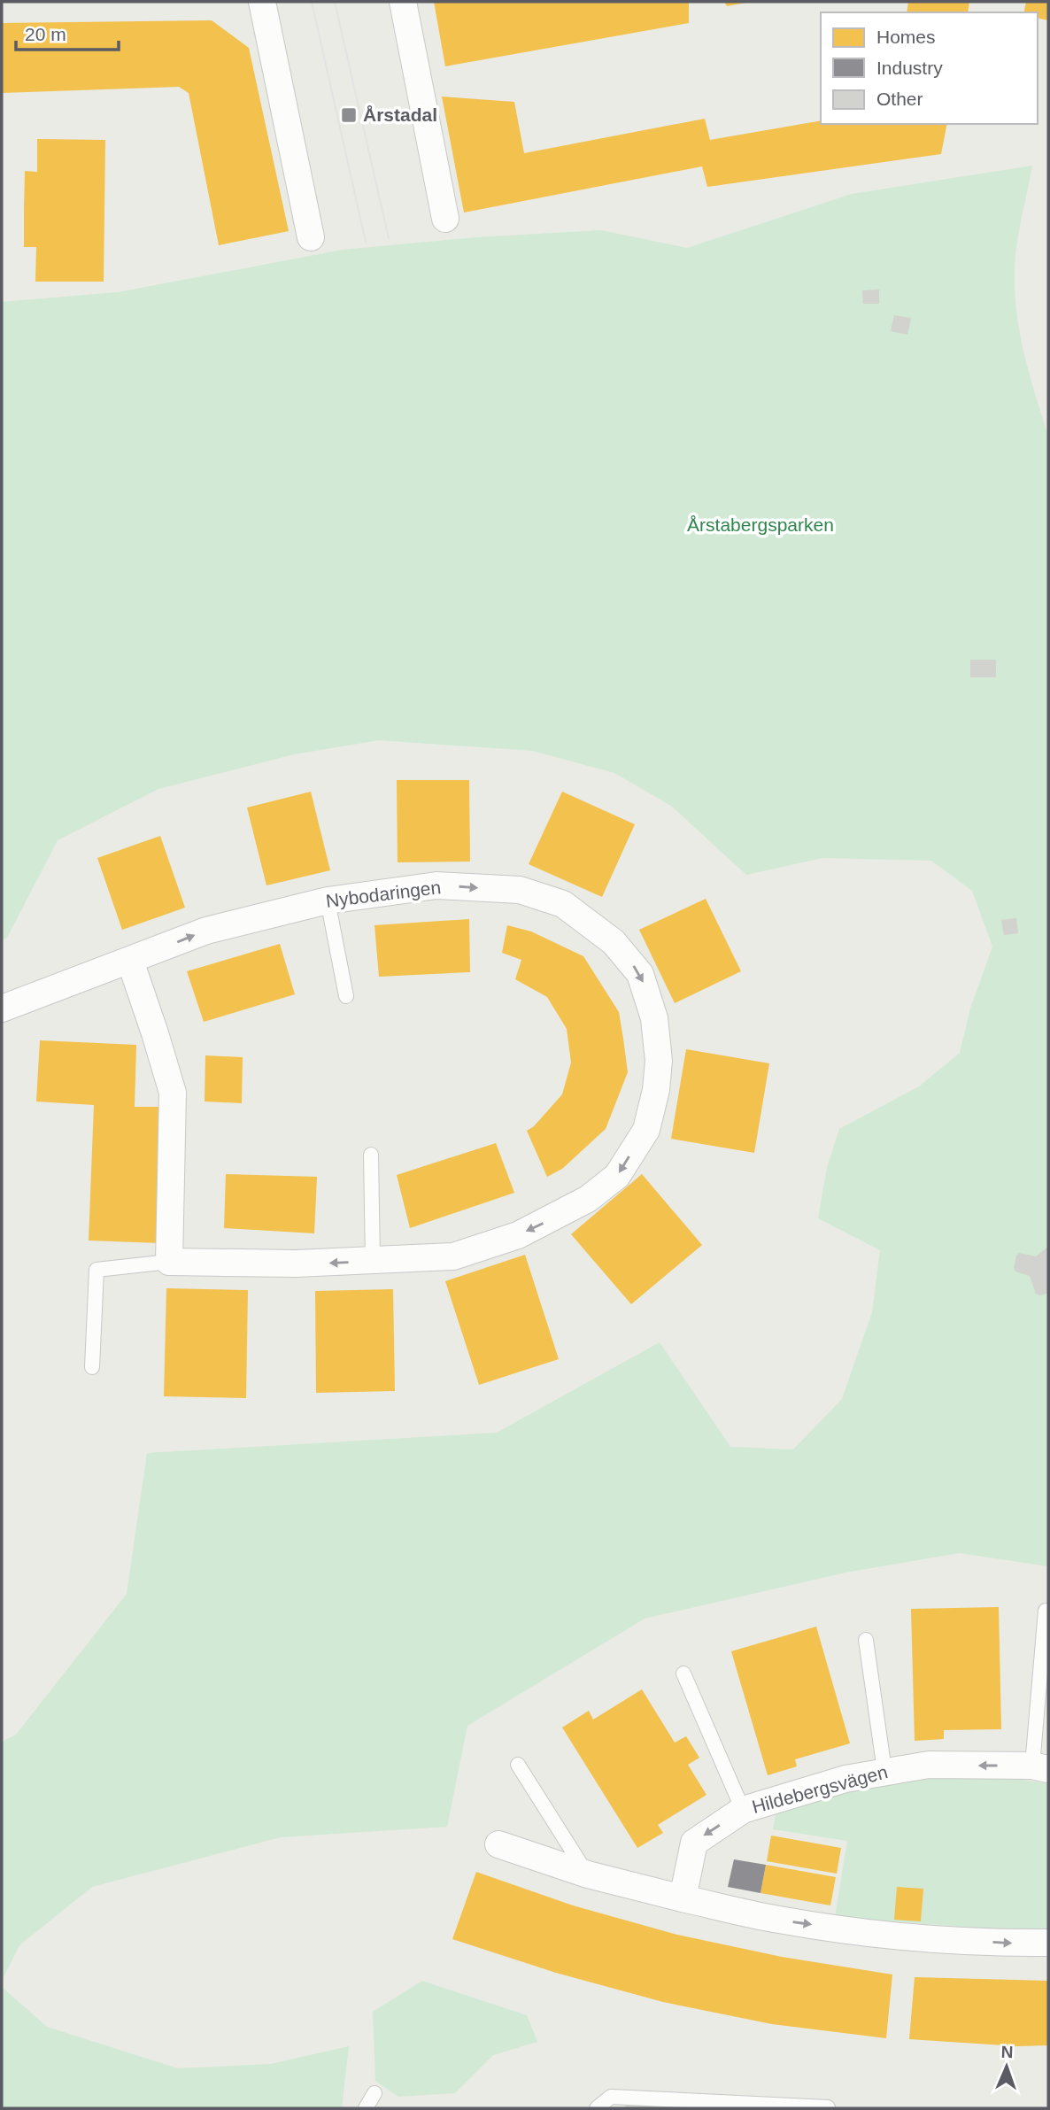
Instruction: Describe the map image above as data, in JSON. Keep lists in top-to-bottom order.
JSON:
{
  "streets": {
    "street": ["Nybodaringen", "Hildebergsvägen"]
  },
  "one_way": ["Hildebergsvägen"],
  "parks": ["Årstabergsparken"],
  "places": {
    "transit": ["Årstadal"]
  },
  "legend": ["Homes", "Industry", "Other"],
  "scale_bar": "20 m",
  "north": "top"
}
